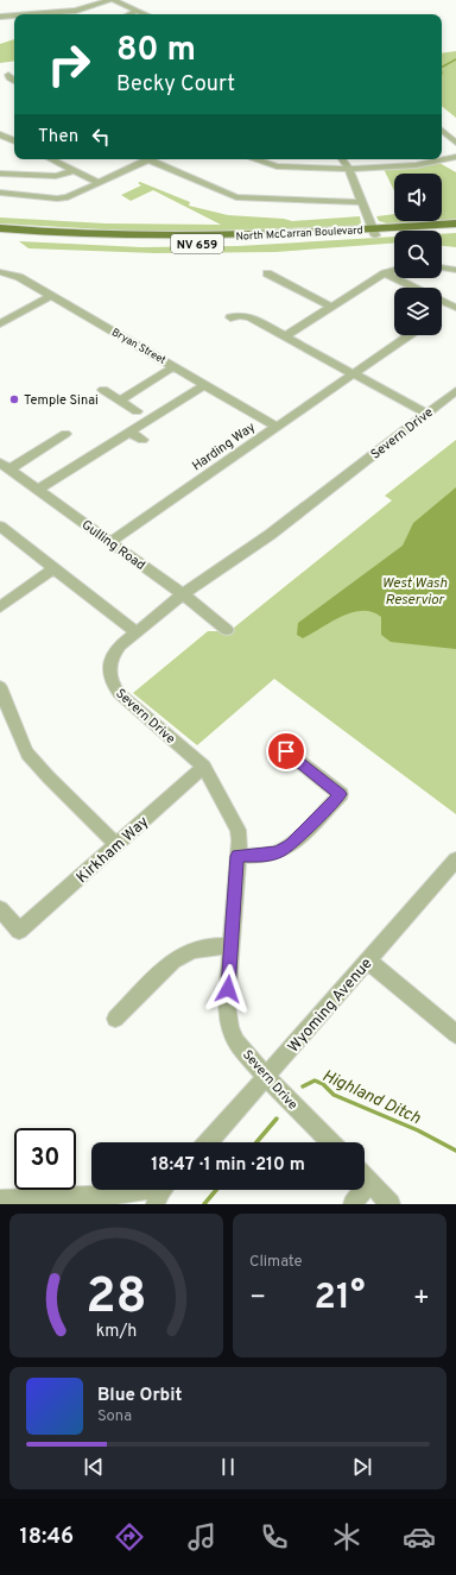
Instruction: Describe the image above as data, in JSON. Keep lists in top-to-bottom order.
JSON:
{
  "streets": {
    "main road": ["North McCarran Boulevard", "NV 659"],
    "street": [
      "Bryan Street",
      "Severn Drive",
      "Harding Way",
      "Gulling Road",
      "Kirkham Way",
      "Wyoming Avenue"
    ]
  },
  "crossings": [
    ["Bryan Street", "Harding Way"],
    ["Severn Drive", "Gulling Road"],
    ["Severn Drive", "Kirkham Way"],
    ["Severn Drive", "Wyoming Avenue"],
    ["Harding Way", "Gulling Road"]
  ],
  "water": ["West Wash Reservior", "Highland Ditch"],
  "places": ["Temple Sinai"],
  "page": {
    "turn": ["80 m", "Becky Court"],
    "then": "Then",
    "limit": "30",
    "trip": "18:47 · 1 min · 210 m",
    "tile": "Climate",
    "heat": ["−", "21°", "+"],
    "song": ["Blue Orbit", "Sona"],
    "tabs": "18:46",
    "gauge": ["28", "km/h"]
  }
}
